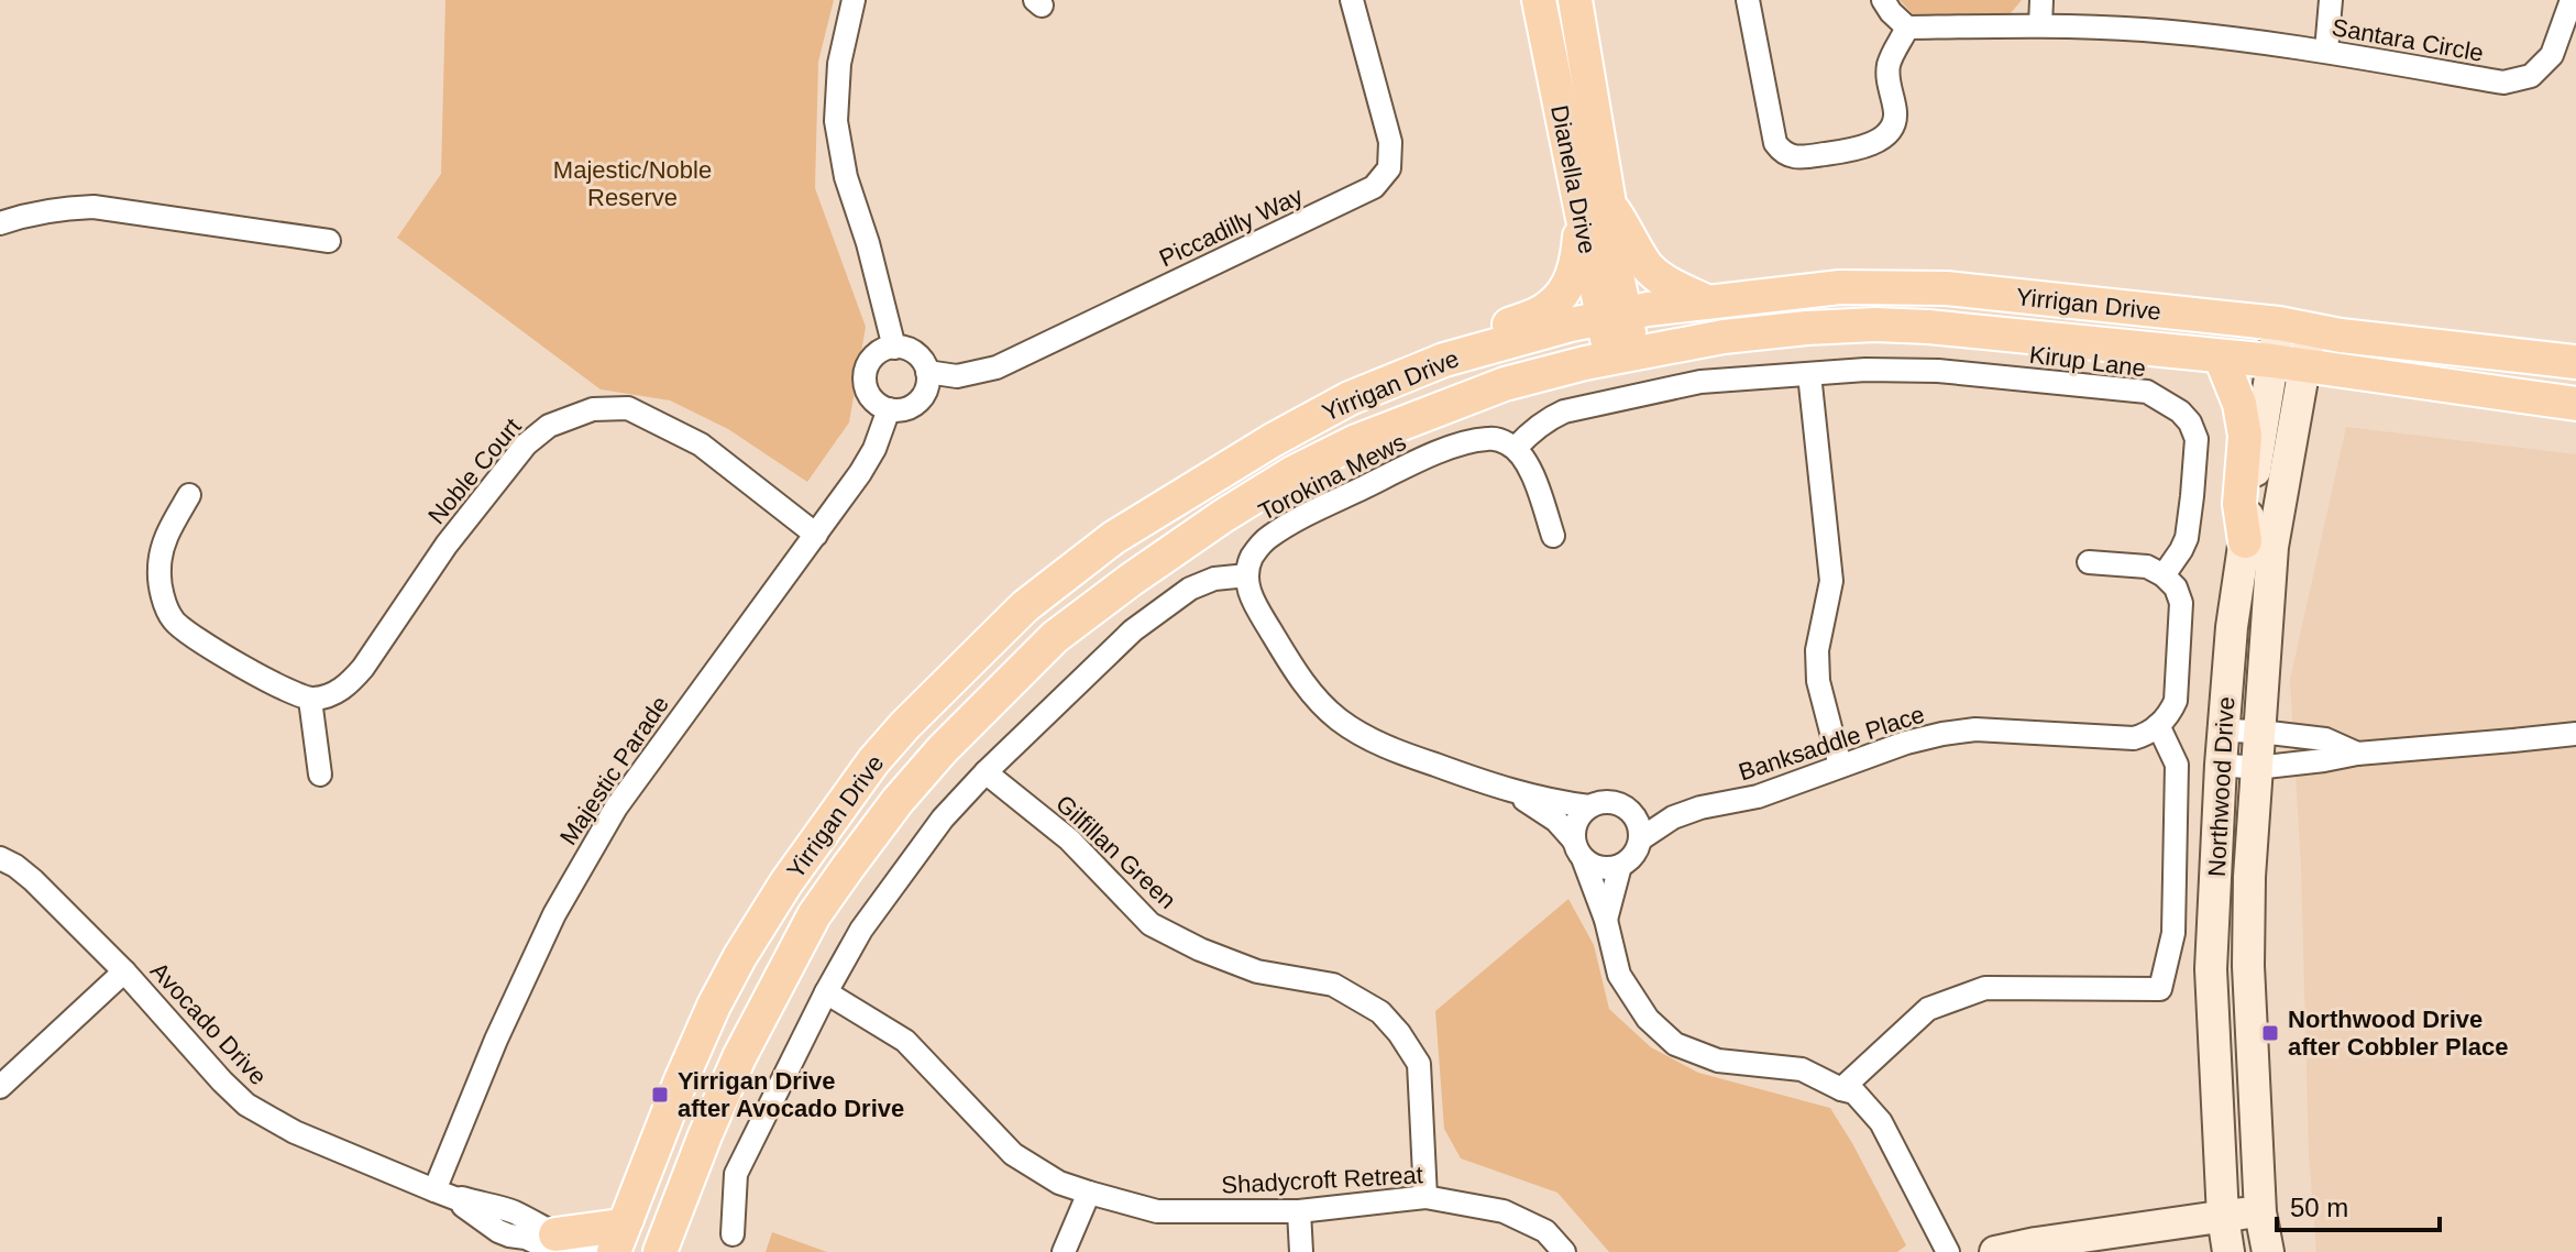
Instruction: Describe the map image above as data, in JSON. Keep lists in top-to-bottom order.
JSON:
{
  "streets": {
    "main road": ["Dianella Drive", "Yirrigan Drive"],
    "street": [
      "Santara Circle",
      "Piccadilly Way",
      "Kirup Lane",
      "Noble Court",
      "Torokina Mews",
      "Banksaddle Place",
      "Majestic Parade",
      "Northwood Drive",
      "Gilfillan Green",
      "Avocado Drive",
      "Shadycroft Retreat"
    ]
  },
  "crossings": [
    ["Dianella Drive", "Yirrigan Drive"],
    ["Piccadilly Way", "Majestic Parade"],
    ["Yirrigan Drive", "Northwood Drive"],
    ["Kirup Lane", "Torokina Mews"],
    ["Noble Court", "Majestic Parade"],
    ["Majestic Parade", "Avocado Drive"],
    ["Gilfillan Green", "Shadycroft Retreat"]
  ],
  "parks": ["Majestic/Noble Reserve"],
  "places": {
    "transit": ["Northwood Drive after Cobbler Place", "Yirrigan Drive after Avocado Drive"]
  },
  "scale_bar": "50 m"
}
